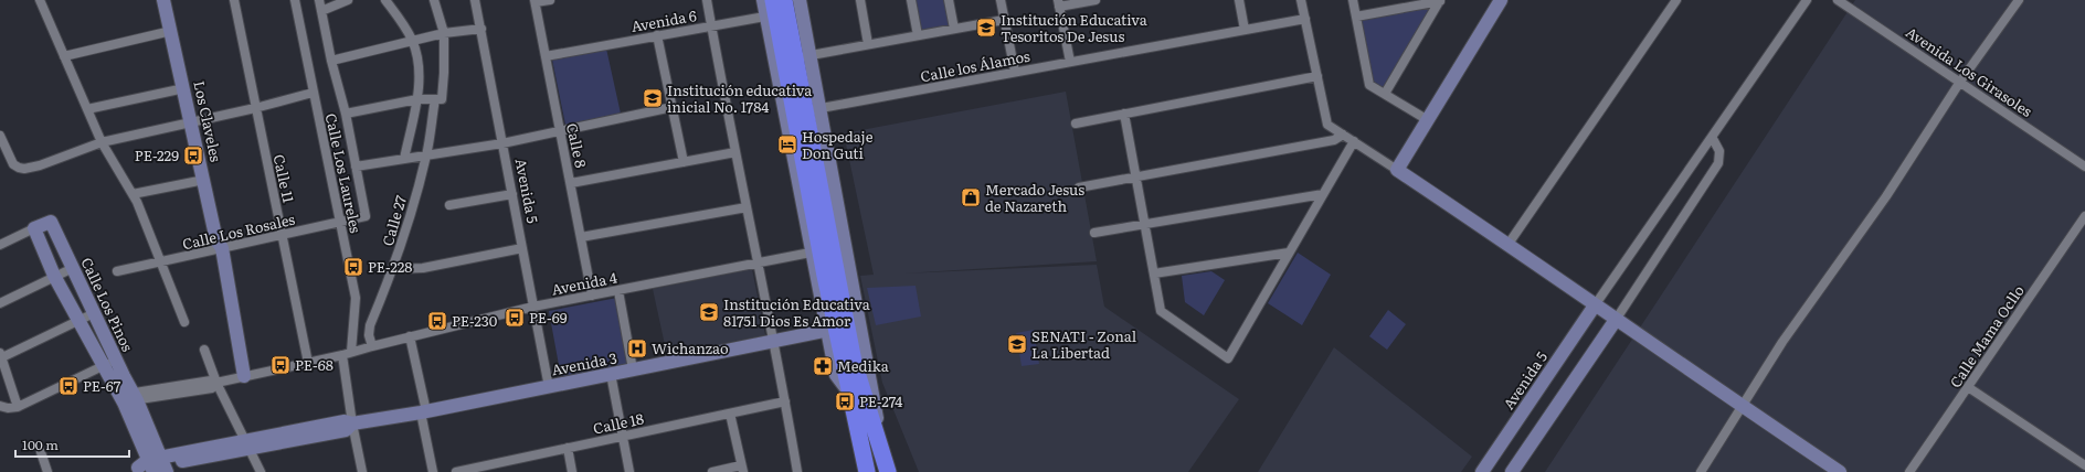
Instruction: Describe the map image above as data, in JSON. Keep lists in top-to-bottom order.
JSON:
{
  "streets": {
    "street": [
      "Avenida 6",
      "Calle los Álamos",
      "Avenida Los Girasoles",
      "Los Claveles",
      "Calle 8",
      "Calle Los Laureles",
      "Calle 11",
      "Avenida 5",
      "Calle 27",
      "Calle Los Rosales",
      "Avenida 4",
      "Calle Los Pinos",
      "Calle Mama Ocllo",
      "Avenida 3",
      "Calle 18"
    ]
  },
  "crossings": [
    ["Avenida 6", "Calle 8"],
    ["Los Claveles", "Calle Los Rosales"],
    ["Los Claveles", "Avenida 4"],
    ["Calle 8", "Avenida 4"],
    ["Calle Los Laureles", "Calle Los Rosales"],
    ["Calle Los Laureles", "Avenida 4"],
    ["Calle 11", "Calle Los Rosales"],
    ["Calle 11", "Avenida 4"],
    ["Avenida 5", "Avenida 4"],
    ["Avenida 5", "Avenida 3"],
    ["Calle 27", "Avenida 4"],
    ["Avenida 4", "Calle Los Pinos"]
  ],
  "places": {
    "school or university": [
      "Institución Educativa Tesoritos De Jesus",
      "Institución educativa inicial No. 1784",
      "Institución Educativa 81751 Dios Es Amor",
      "SENATI - Zonal La Libertad"
    ],
    "hotel": ["Hospedaje Don Guti"],
    "bus stop": [
      "PE-229",
      "PE-228",
      "PE-69",
      "PE-230",
      "PE-68",
      "PE-67",
      "PE-274"
    ],
    "shop": ["Mercado Jesus de Nazareth"],
    "hospital": ["Wichanzao"],
    "pharmacy": ["Medika"]
  },
  "scale_bar": "100 m"
}
